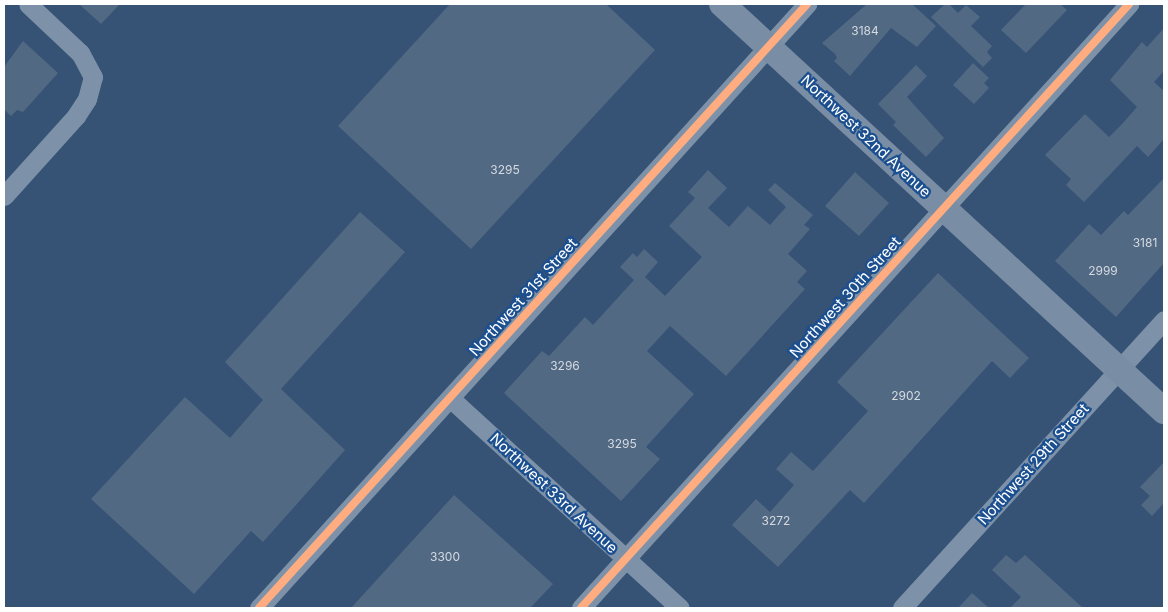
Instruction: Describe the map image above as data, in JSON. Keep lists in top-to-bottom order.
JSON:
{
  "streets": {
    "main road": ["Northwest 32nd Avenue"],
    "street": [
      "Northwest 31st Street",
      "Northwest 30th Street",
      "Northwest 29th Street",
      "Northwest 33rd Avenue"
    ]
  },
  "crossings": [
    ["Northwest 32nd Avenue", "Northwest 31st Street"],
    ["Northwest 32nd Avenue", "Northwest 30th Street"],
    ["Northwest 32nd Avenue", "Northwest 29th Street"],
    ["Northwest 31st Street", "Northwest 33rd Avenue"],
    ["Northwest 30th Street", "Northwest 33rd Avenue"]
  ],
  "house_numbers": [
    "3184",
    "3295",
    "3181",
    "2999",
    "3296",
    "2902",
    "3295",
    "3272",
    "3300"
  ]
}
